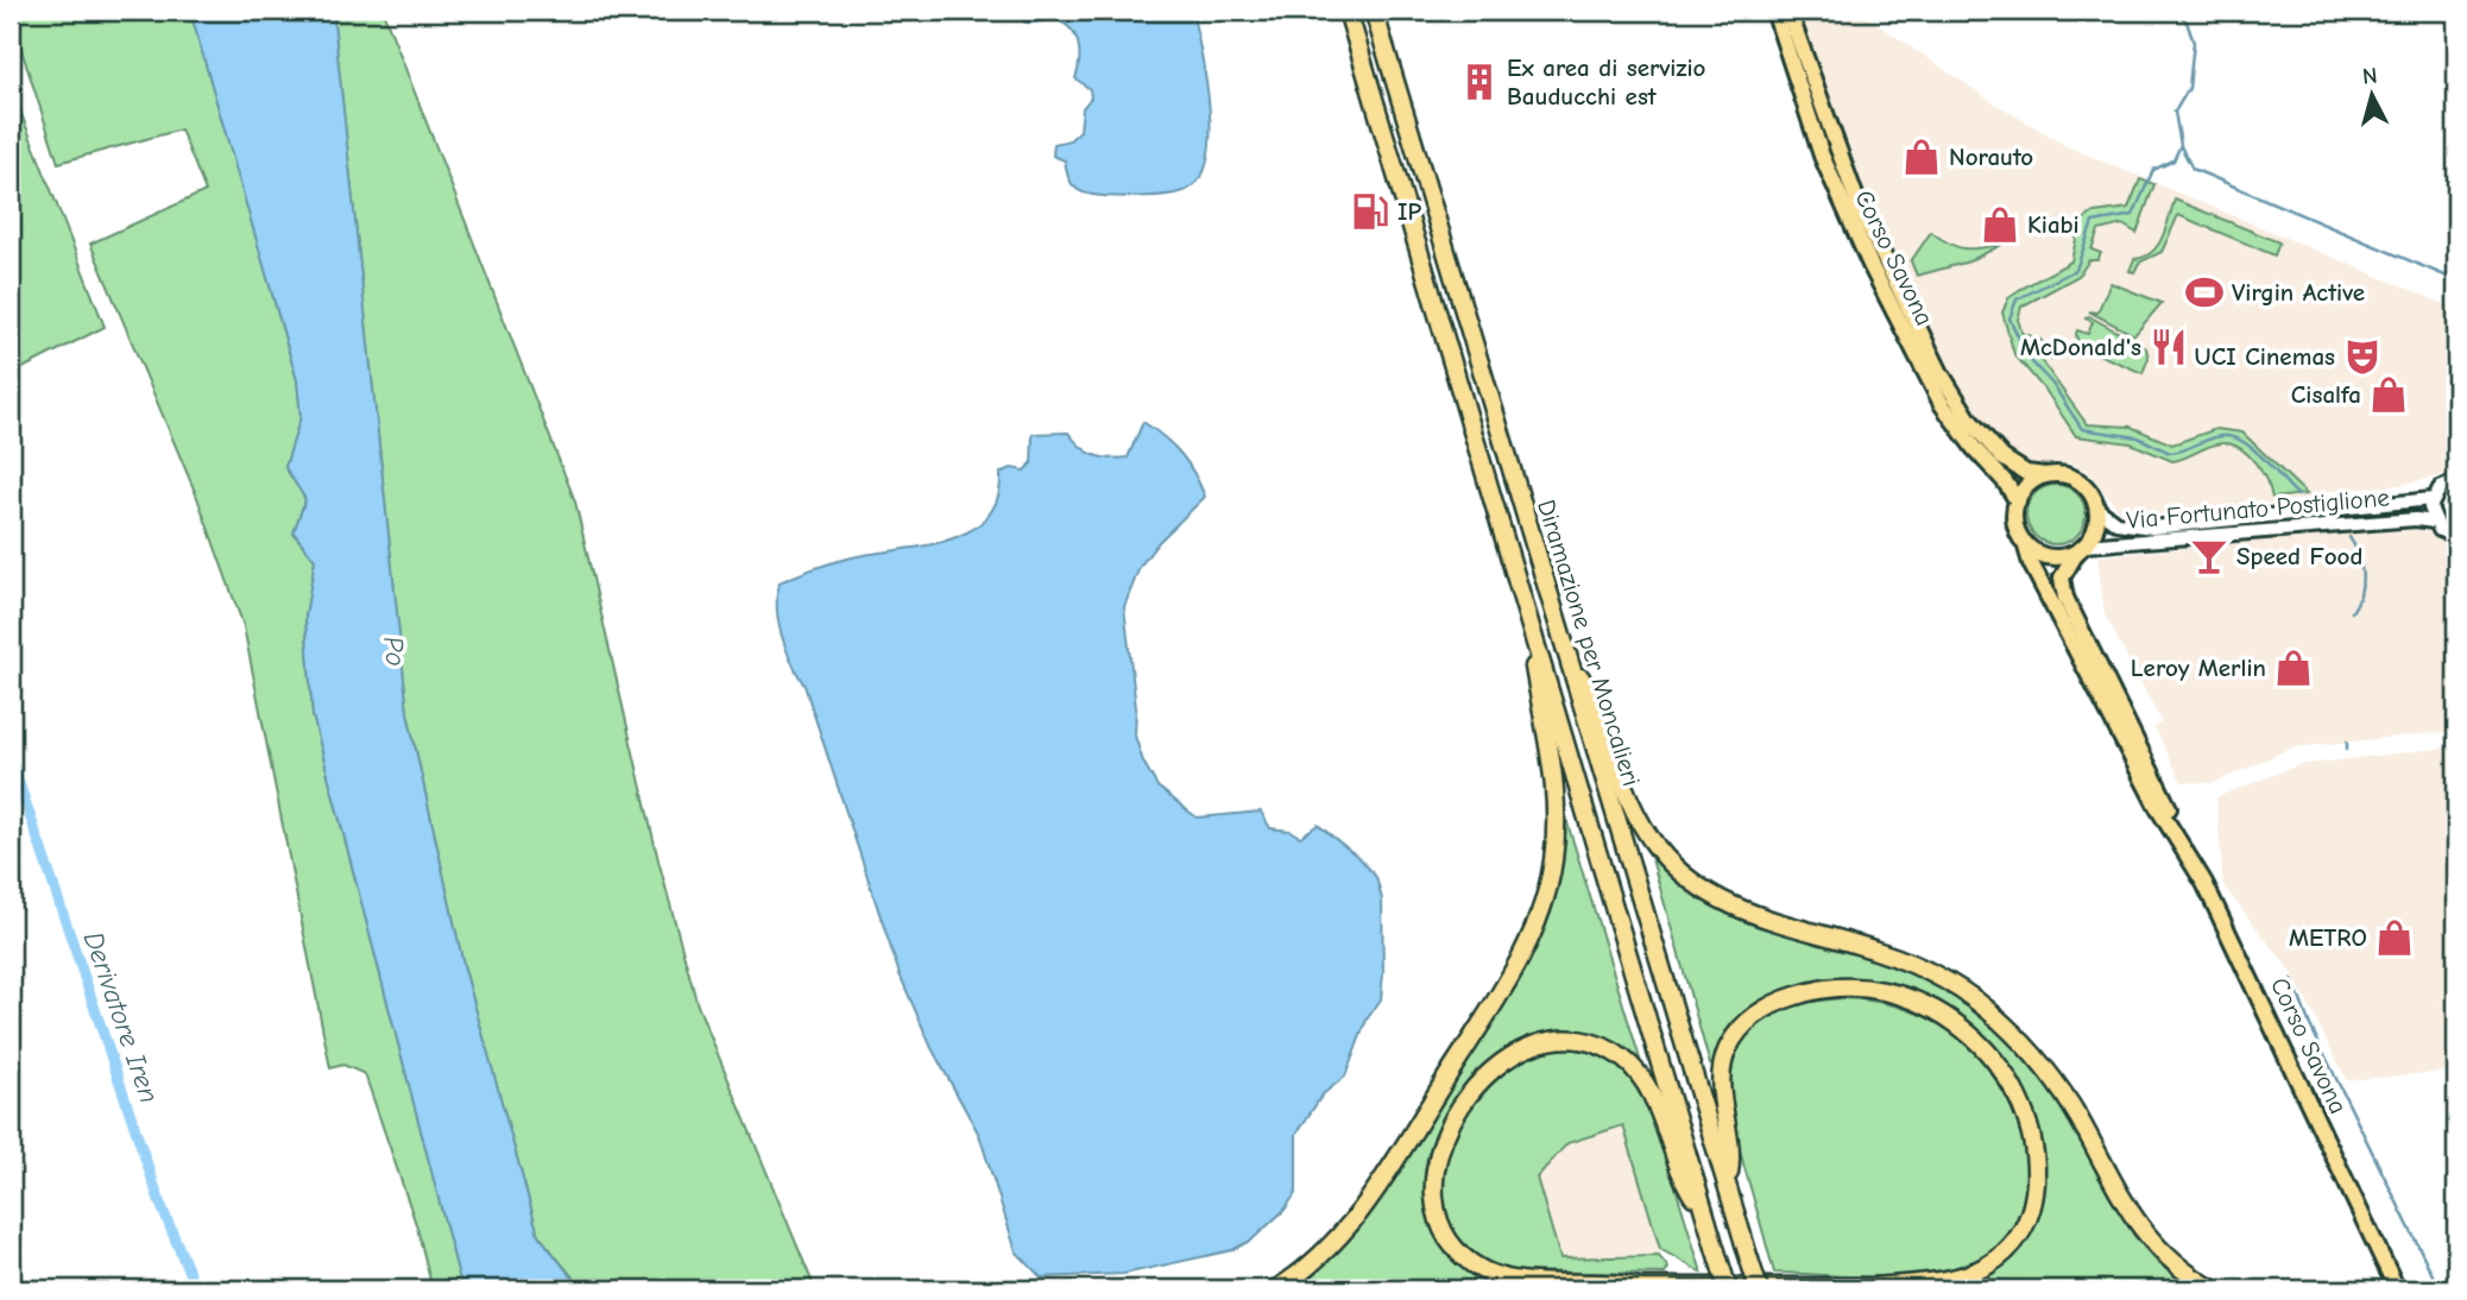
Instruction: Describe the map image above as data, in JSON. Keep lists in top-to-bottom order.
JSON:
{
  "streets": {
    "highway": ["Diramazione per Moncalieri"],
    "main road": ["Corso Savona"],
    "street": ["Via Fortunato Postiglione"]
  },
  "crossings": [
    ["Corso Savona", "Via Fortunato Postiglione"]
  ],
  "water": ["Po", "Derivatore Iren"],
  "places": {
    "building": ["Ex area di servizio Bauducchi est"],
    "shop": [
      "Norauto",
      "Kiabi",
      "Cisalfa",
      "Leroy Merlin",
      "METRO"
    ],
    "fuel station": ["IP"],
    "sports": ["Virgin Active"],
    "restaurant": ["McDonald's"],
    "theatre": ["UCI Cinemas"],
    "bar": ["Speed Food"]
  },
  "north": "top"
}
